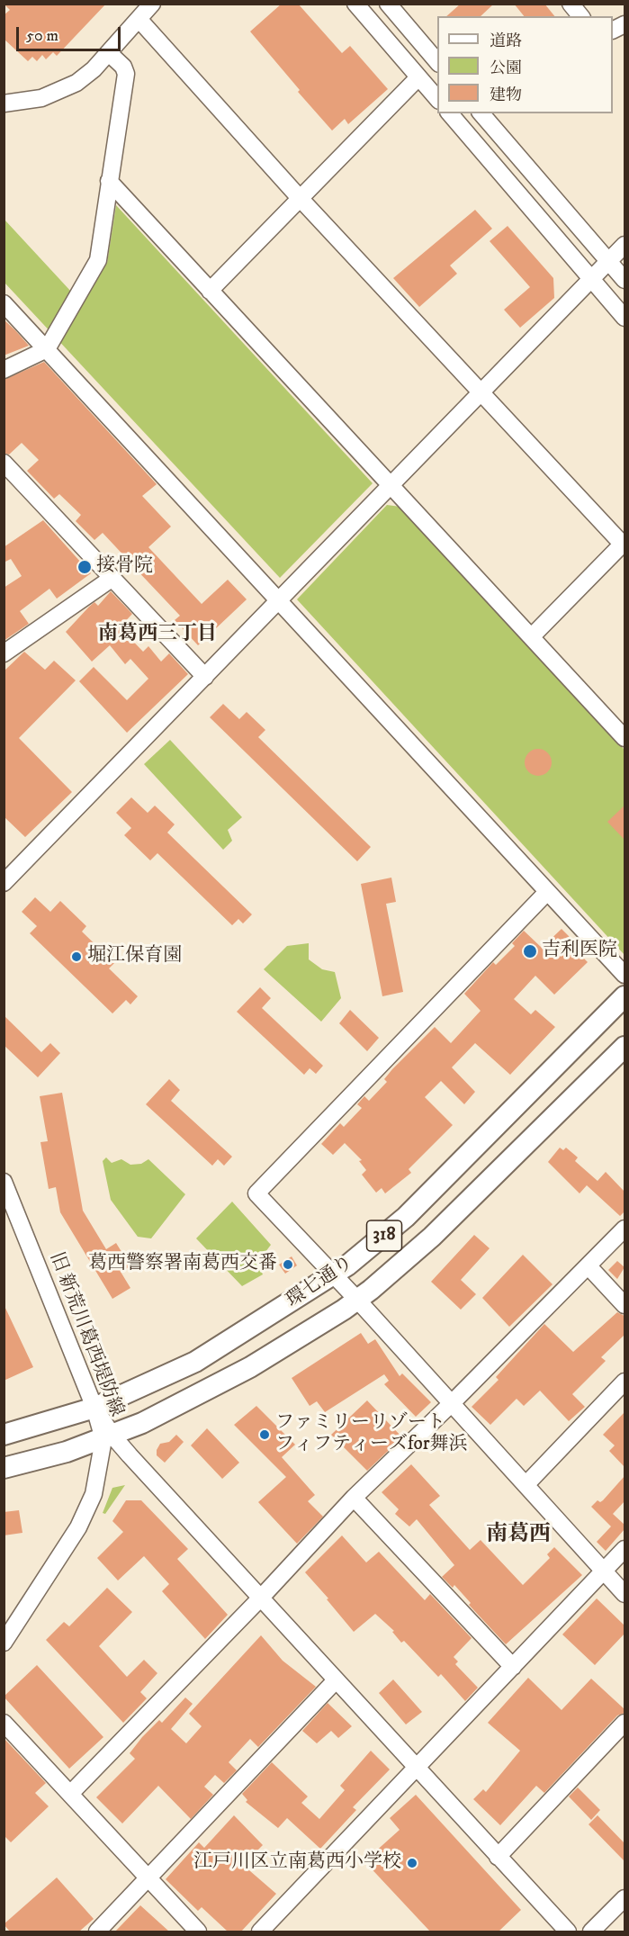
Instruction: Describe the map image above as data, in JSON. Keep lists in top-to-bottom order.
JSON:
{
  "streets": {
    "main road": ["318", "環七通り"],
    "street": ["旧 新荒川葛西堤防線"]
  },
  "crossings": [
    ["環七通り", "旧 新荒川葛西堤防線"]
  ],
  "districts": ["南葛西三丁目", "南葛西"],
  "places": [
    "接骨院",
    "吉利医院",
    "堀江保育園",
    "葛西警察署南葛西交番",
    "ファミリーリゾート フィフティーズfor舞浜",
    "江戸川区立南葛西小学校"
  ],
  "legend": ["道路", "公園", "建物"],
  "scale_bar": "50 m"
}
